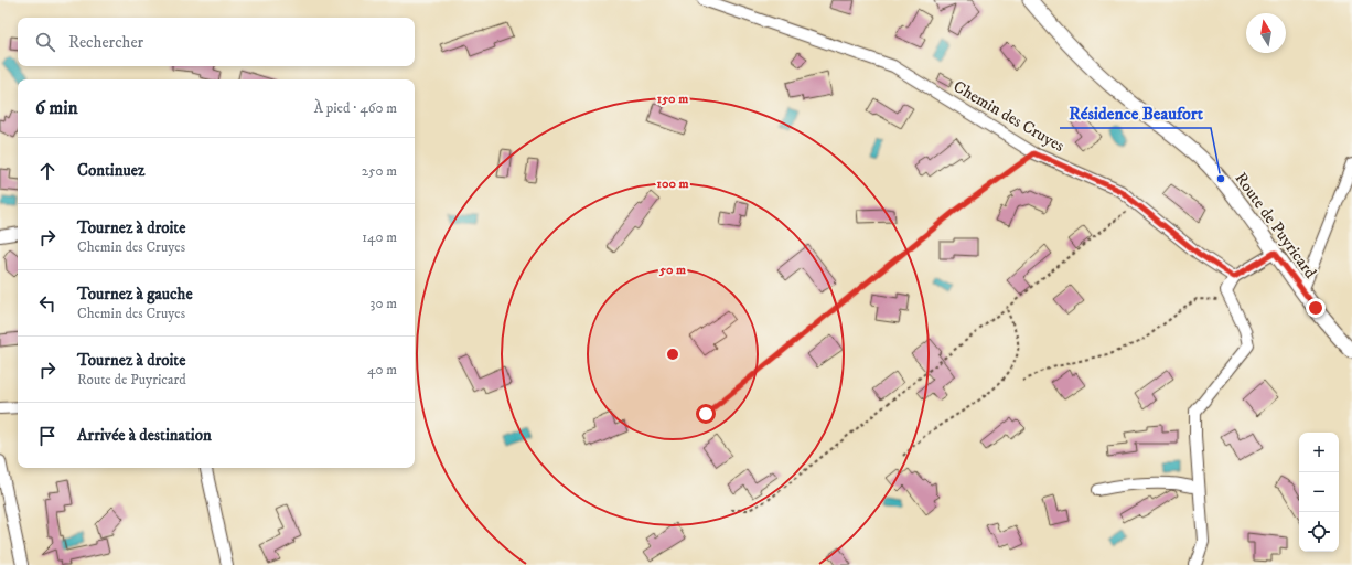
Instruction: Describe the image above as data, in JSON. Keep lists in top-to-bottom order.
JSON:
{
  "streets": {
    "main road": ["Route de Puyricard"],
    "street": ["Chemin des Cruyes"]
  },
  "places": ["Résidence Beaufort"],
  "north": "top",
  "page": {
    "search": "Rechercher",
    "heading": ["6 min", "À pied · 460 m"],
    "list": [
      ["Continuez", "250 m"],
      ["Tournez à droite", "Chemin des Cruyes", "140 m"],
      ["Tournez à gauche", "Chemin des Cruyes", "30 m"],
      ["Tournez à droite", "Route de Puyricard", "40 m"],
      "Arrivée à destination"
    ],
    "map_buttons": ["+", "−"]
  },
  "rings": ["150 m", "100 m", "50 m"]
}
